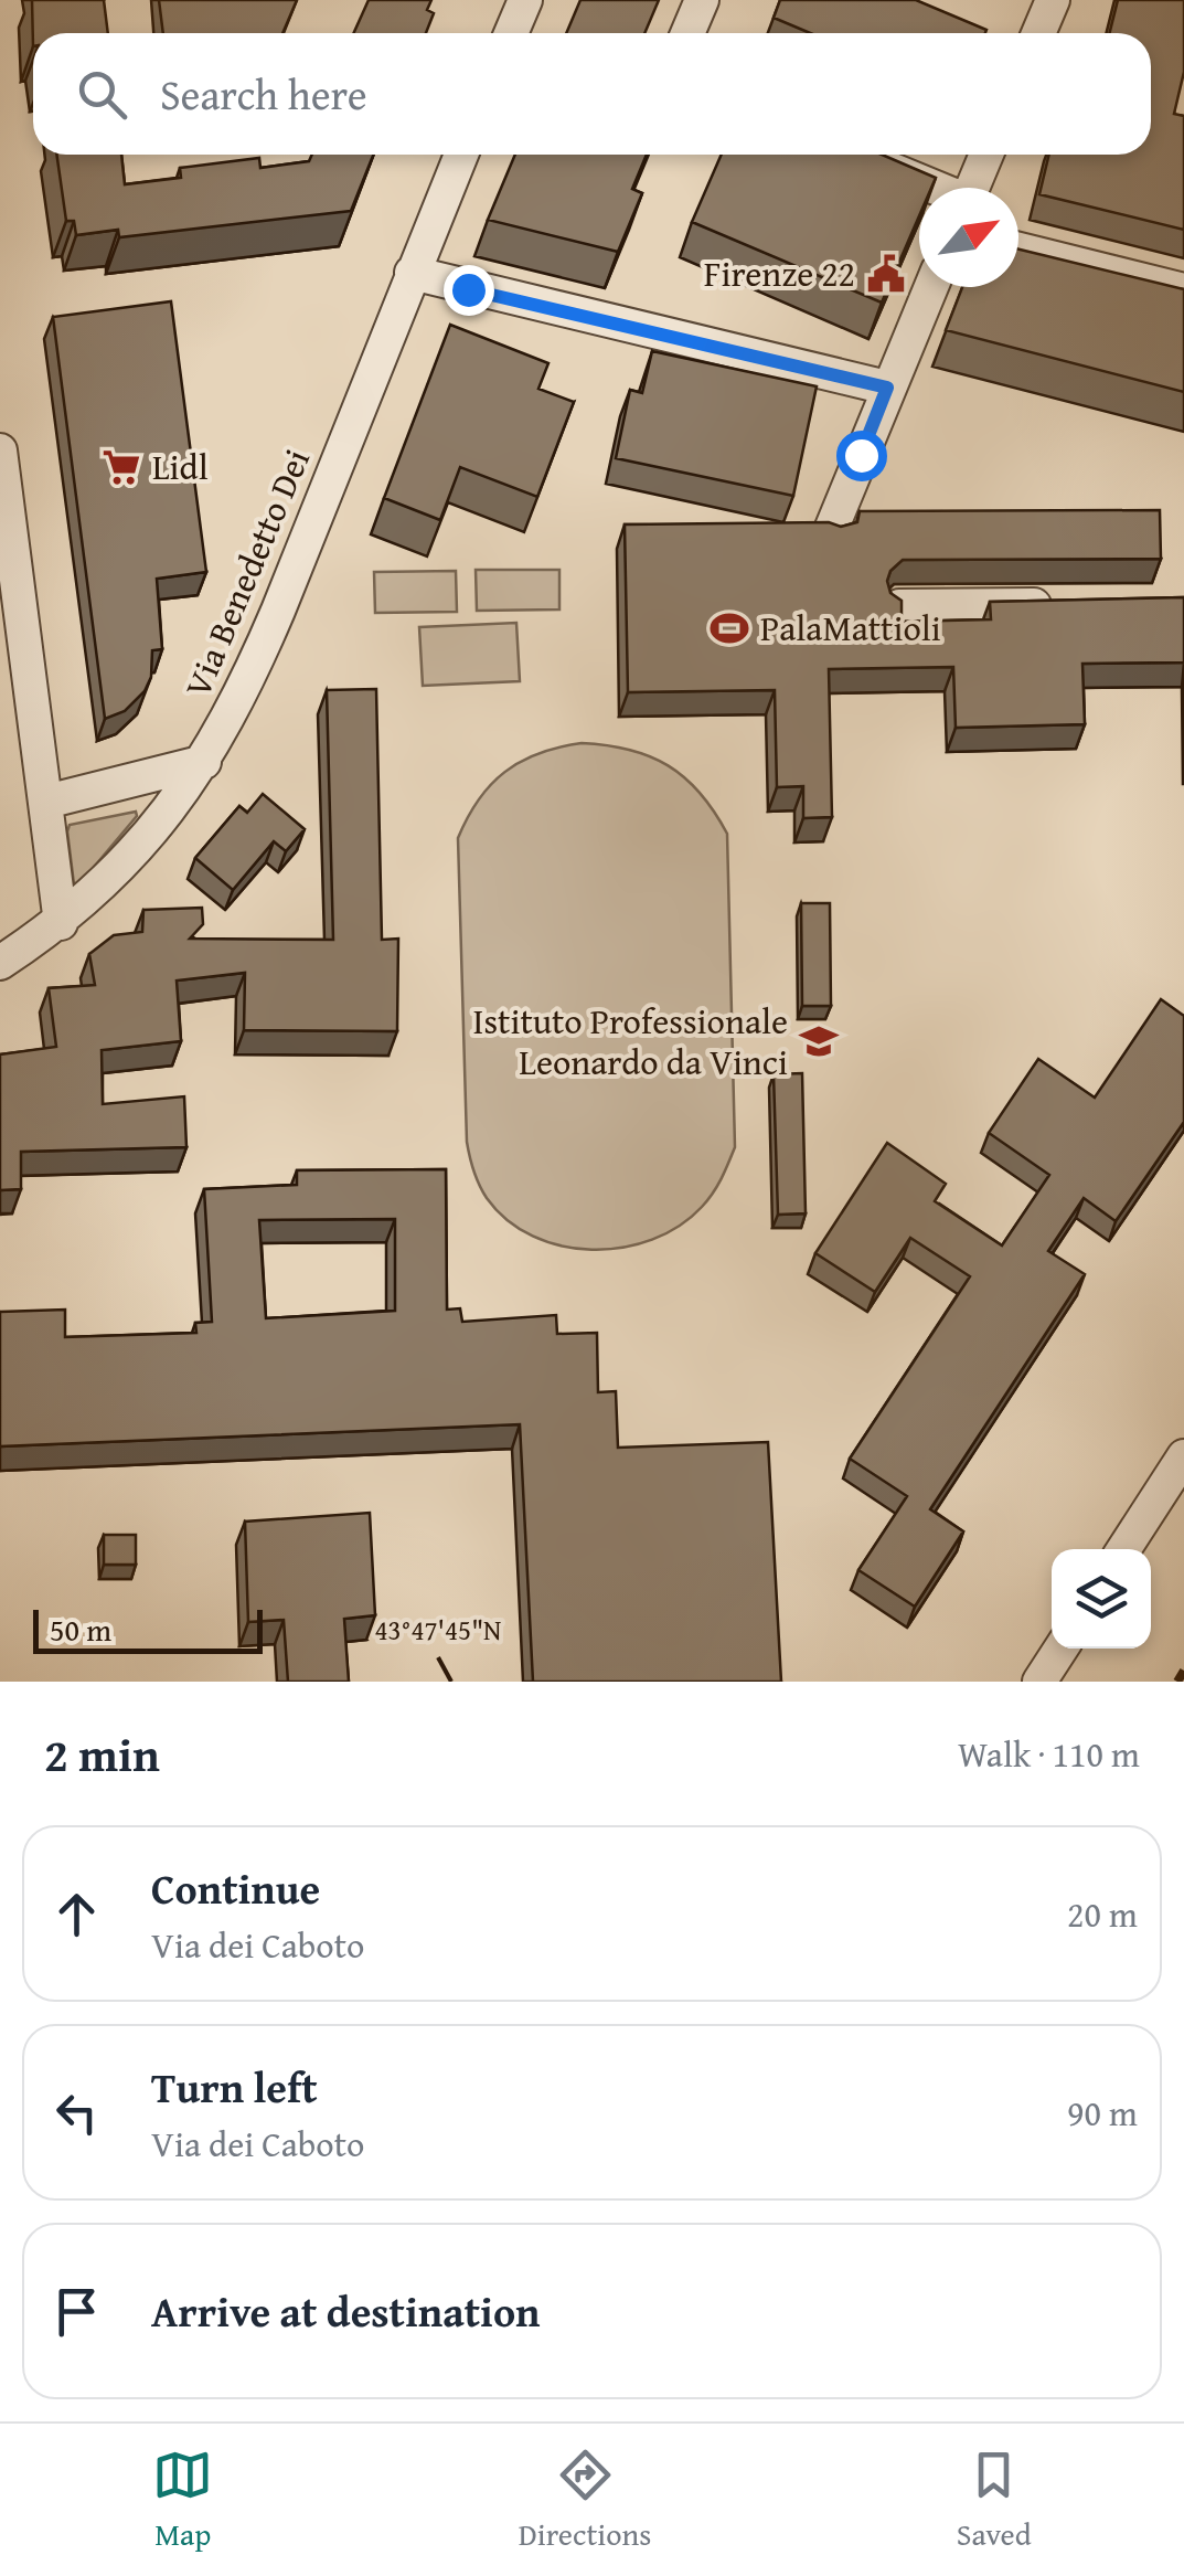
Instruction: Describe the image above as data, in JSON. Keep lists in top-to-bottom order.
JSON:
{
  "streets": {
    "street": ["Via Benedetto Dei"]
  },
  "places": {
    "public building": ["Firenze 22"],
    "supermarket": ["Lidl"],
    "sports": ["PalaMattioli"],
    "school or university": ["Istituto Professionale Leonardo da Vinci"]
  },
  "scale_bar": "50 m",
  "north": "top right",
  "page": {
    "search": "Search here",
    "scale": "50 m",
    "heading": ["2 min", "Walk · 110 m"],
    "list": [
      ["Continue", "Via dei Caboto", "20 m"],
      ["Turn left", "Via dei Caboto", "90 m"],
      "Arrive at destination"
    ],
    "nav": ["Map", "Directions", "Saved"]
  },
  "coordinates": ["43°47'45\"N"]
}
